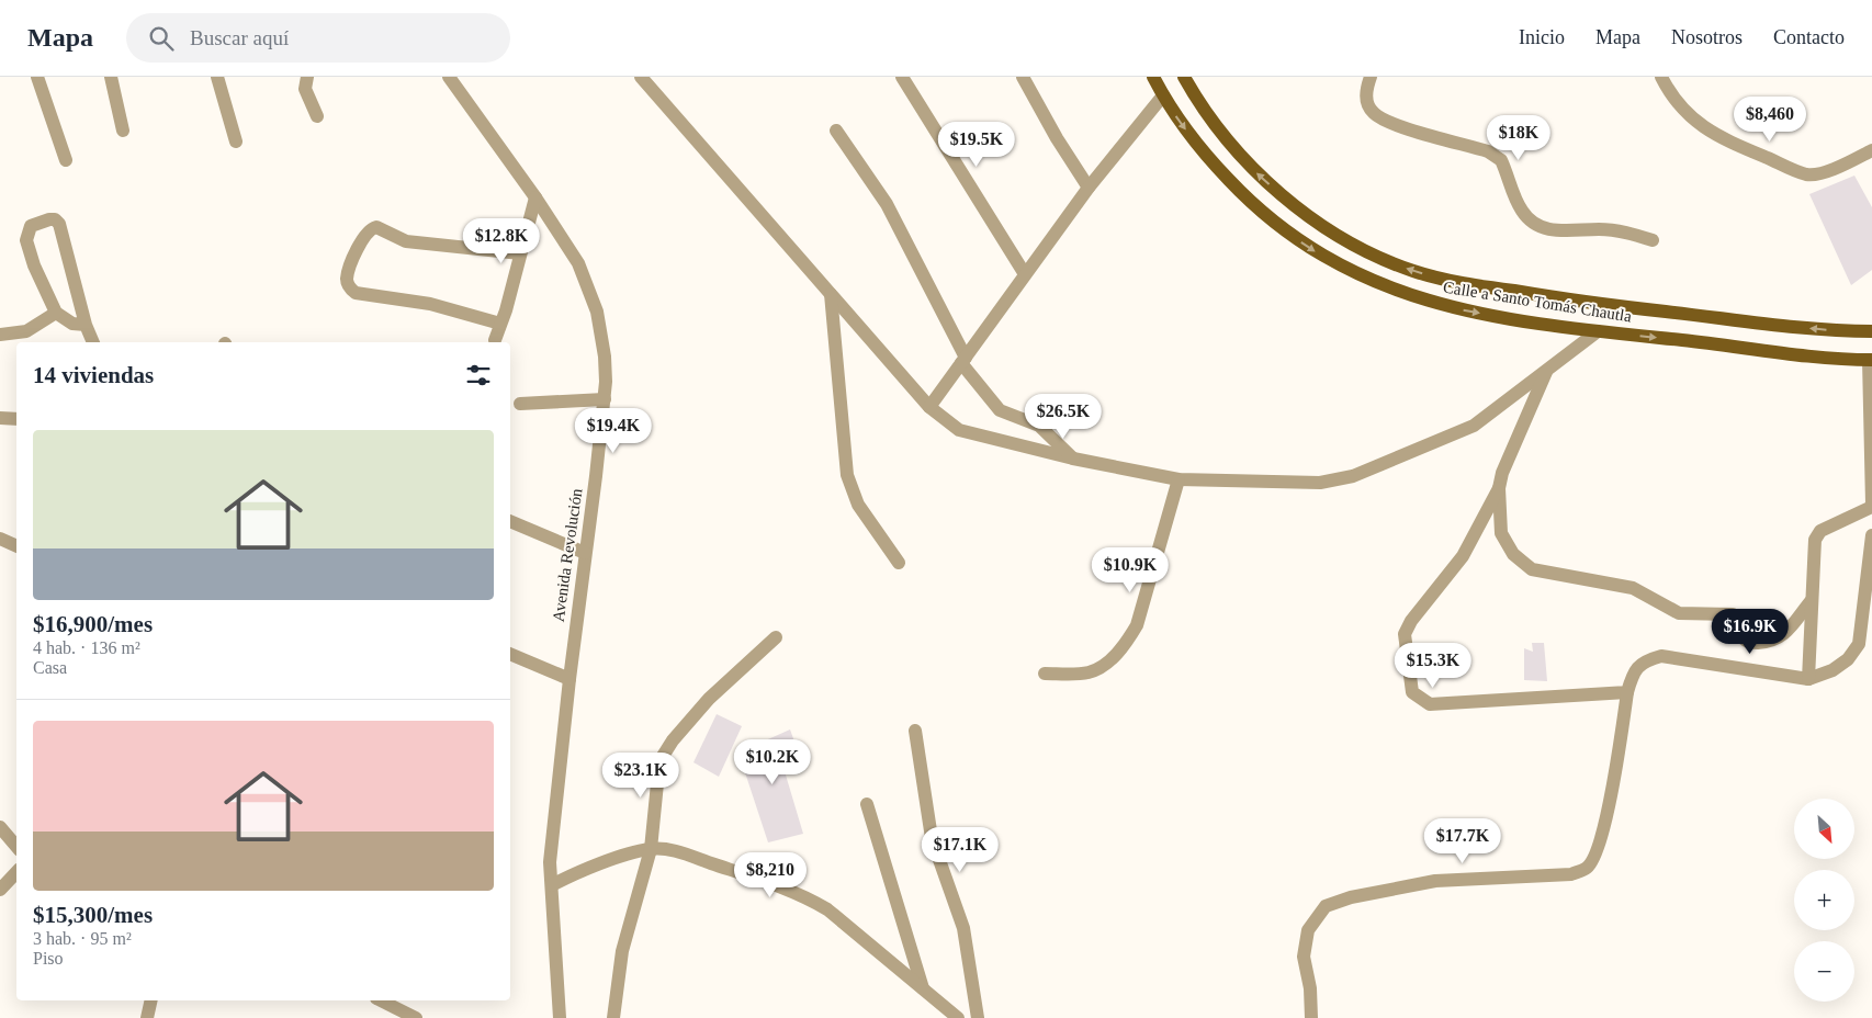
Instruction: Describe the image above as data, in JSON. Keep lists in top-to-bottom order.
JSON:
{
  "streets": {
    "main road": ["Calle a Santo Tomás Chautla"],
    "street": ["Avenida Revolución"]
  },
  "north": "bottom right",
  "page": {
    "header": "Mapa",
    "search": "Buscar aquí",
    "nav": [
      "Inicio",
      "Mapa",
      "Nosotros",
      "Contacto"
    ],
    "price": [
      "$8,460",
      "$18K",
      "$19.5K",
      "$12.8K",
      "$26.5K",
      "$19.4K",
      "$10.9K",
      "$16.9K",
      "$15.3K",
      "$10.2K",
      "$23.1K",
      "$17.7K",
      "$17.1K",
      "$8,210"
    ],
    "heading": "14 viviendas",
    "list": [
      {
        "name": "$16,900/mes",
        "note": "4 hab. · 136 m² · Casa"
      },
      {
        "name": "$15,300/mes",
        "note": "3 hab. · 95 m² · Piso"
      }
    ],
    "map_buttons": ["+", "−"]
  }
}
